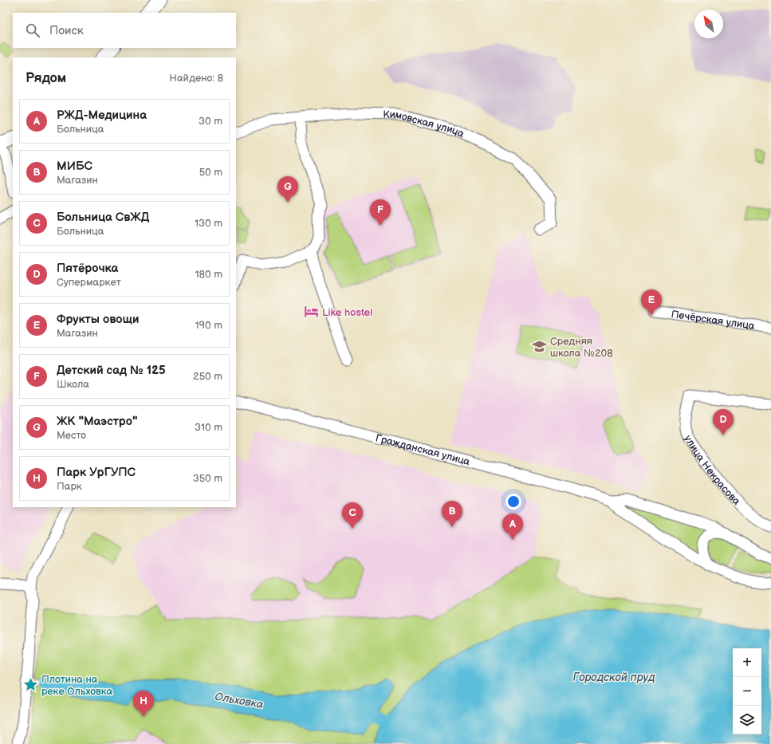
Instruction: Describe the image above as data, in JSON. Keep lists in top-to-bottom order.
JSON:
{
  "streets": {
    "street": [
      "Кимовская улица",
      "Печёрская улица",
      "Гражданская улица",
      "улица Некрасова"
    ]
  },
  "water": ["Городской пруд", "Ольховка"],
  "places": {
    "hotel": ["Like hostel"],
    "school or university": ["Средняя школа №208"],
    "place": ["Плотина на реке Ольховка"]
  },
  "north": "top left",
  "page": {
    "search": "Поиск",
    "heading": ["Рядом", "Найдено: 8"],
    "list": [
      {
        "mark": "A",
        "name": "РЖД-Медицина",
        "note": "Больница",
        "value": "30 m"
      },
      {
        "mark": "B",
        "name": "МИБС",
        "note": "Магазин",
        "value": "50 m"
      },
      {
        "mark": "C",
        "name": "Больница СвЖД",
        "note": "Больница",
        "value": "130 m"
      },
      {
        "mark": "D",
        "name": "Пятёрочка",
        "note": "Супермаркет",
        "value": "180 m"
      },
      {
        "mark": "E",
        "name": "Фрукты овощи",
        "note": "Магазин",
        "value": "190 m"
      },
      {
        "mark": "F",
        "name": "Детский сад № 125",
        "note": "Школа",
        "value": "250 m"
      },
      {
        "mark": "G",
        "name": "ЖК \"Маэстро\"",
        "note": "Место",
        "value": "310 m"
      },
      {
        "mark": "H",
        "name": "Парк УрГУПС",
        "note": "Парк",
        "value": "350 m"
      }
    ],
    "pins": [
      "G",
      "F",
      "E",
      "D",
      "B",
      "C",
      "A",
      "H"
    ],
    "map_buttons": ["+", "−"]
  }
}
